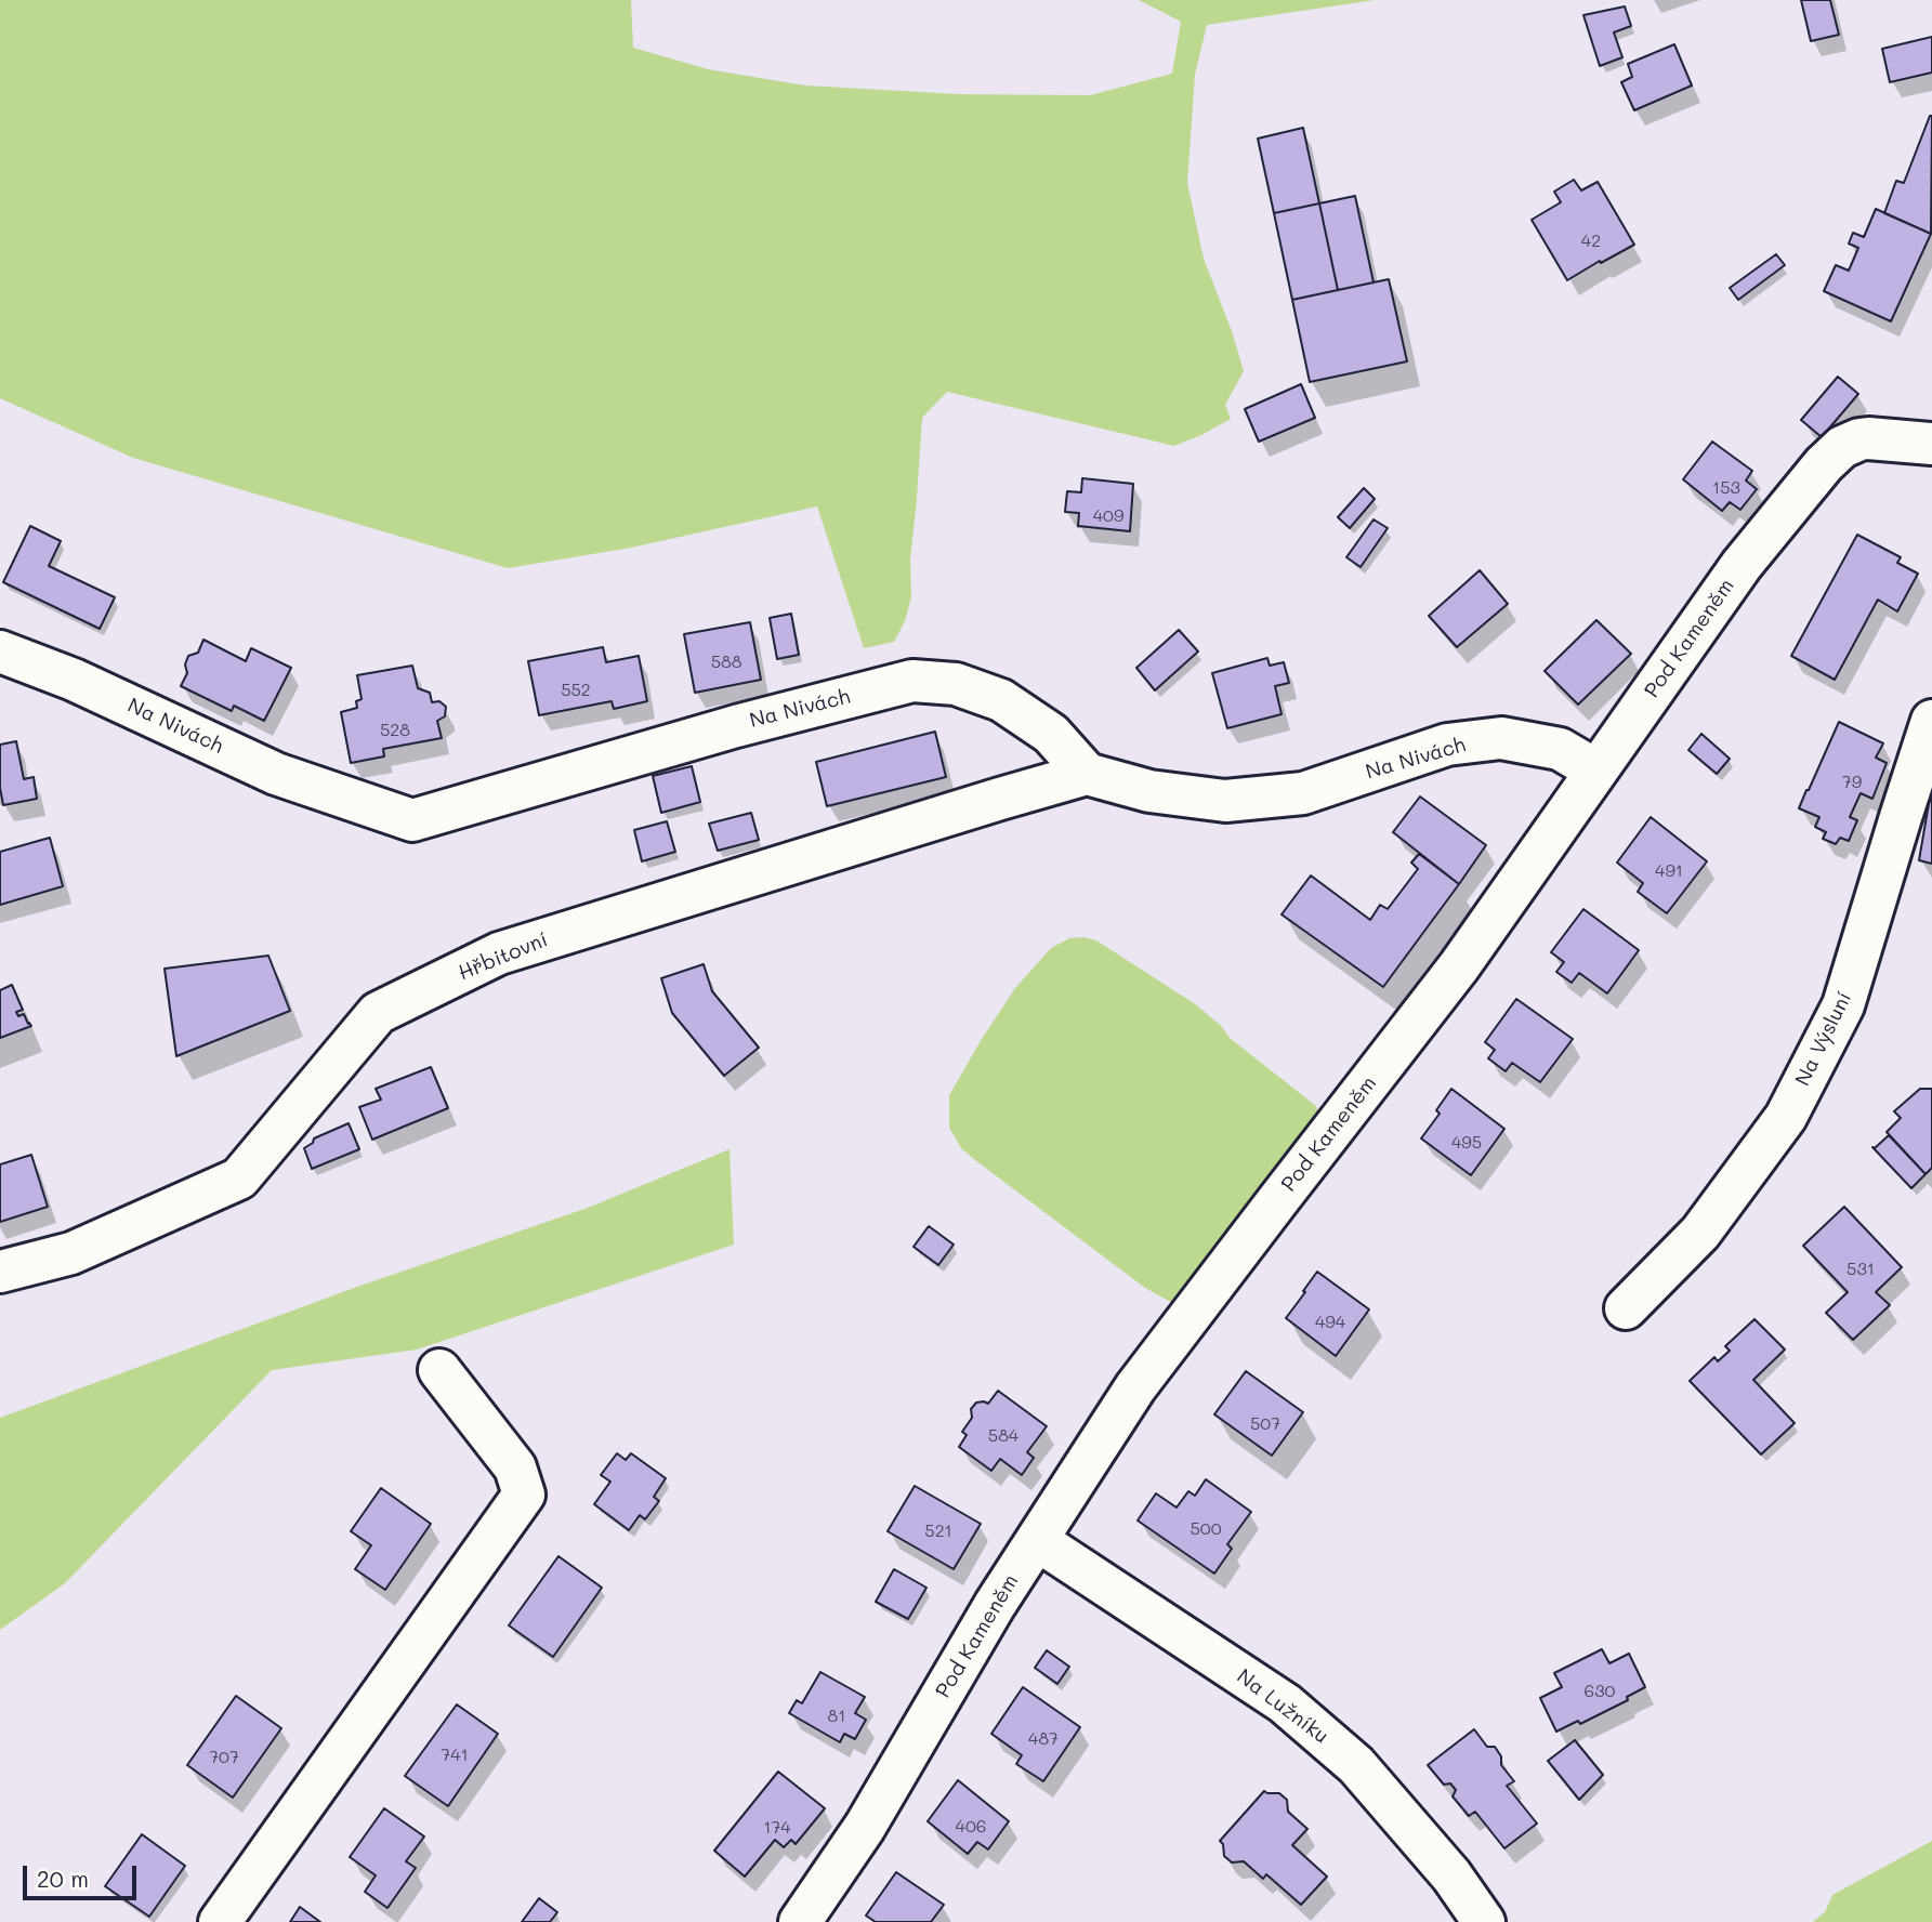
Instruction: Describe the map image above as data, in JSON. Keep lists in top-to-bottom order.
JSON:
{
  "streets": {
    "street": [
      "Pod Kameněm",
      "Na Nivách",
      "Hřbitovní",
      "Na Výsluní",
      "Na Lužníku"
    ]
  },
  "crossings": [
    ["Pod Kameněm", "Na Nivách"],
    ["Pod Kameněm", "Na Lužníku"],
    ["Na Nivách", "Hřbitovní"]
  ],
  "house_numbers": [
    "42",
    "153",
    "409",
    "588",
    "552",
    "528",
    "79",
    "491",
    "495",
    "531",
    "494",
    "507",
    "584",
    "500",
    "521",
    "630",
    "81",
    "487",
    "741",
    "707",
    "406",
    "174"
  ],
  "scale_bar": "20 m"
}
